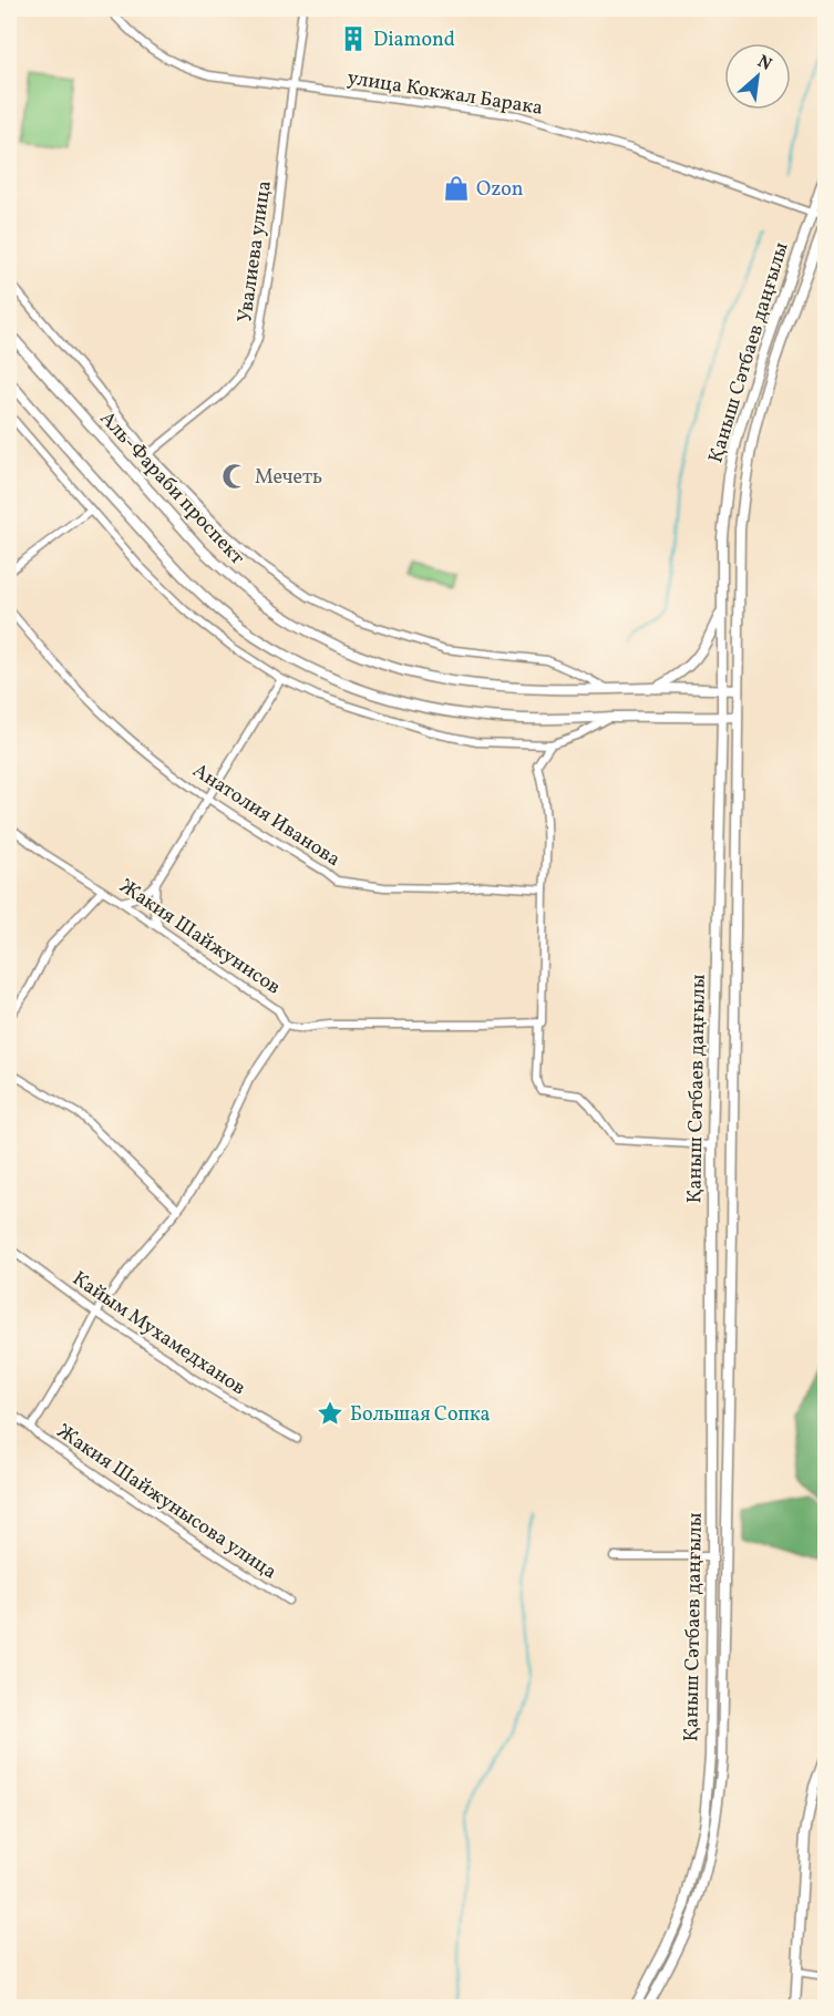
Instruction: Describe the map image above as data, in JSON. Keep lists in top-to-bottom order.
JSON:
{
  "streets": {
    "main road": ["Қаныш Сәтбаев даңғылы", "Аль-Фараби проспект"],
    "street": [
      "улица Кокжал Барака",
      "Увалиева улица",
      "Анатолия Иванова",
      "Жакия Шайжунисов",
      "Кайым Мухамедханов",
      "Жакия Шайжунысова улица"
    ]
  },
  "crossings": [
    ["улица Кокжал Барака", "Увалиева улица"],
    ["улица Кокжал Барака", "Қаныш Сәтбаев даңғылы"],
    ["Қаныш Сәтбаев даңғылы", "Аль-Фараби проспект"],
    ["Жакия Шайжунисов", "Жакия Шайжунысова улица"],
    ["Кайым Мухамедханов", "Жакия Шайжунысова улица"]
  ],
  "places": {
    "building": ["Diamond"],
    "shop": ["Ozon"],
    "mosque": ["Мечеть"],
    "place": ["Большая Сопка"]
  },
  "north": "top right"
}
